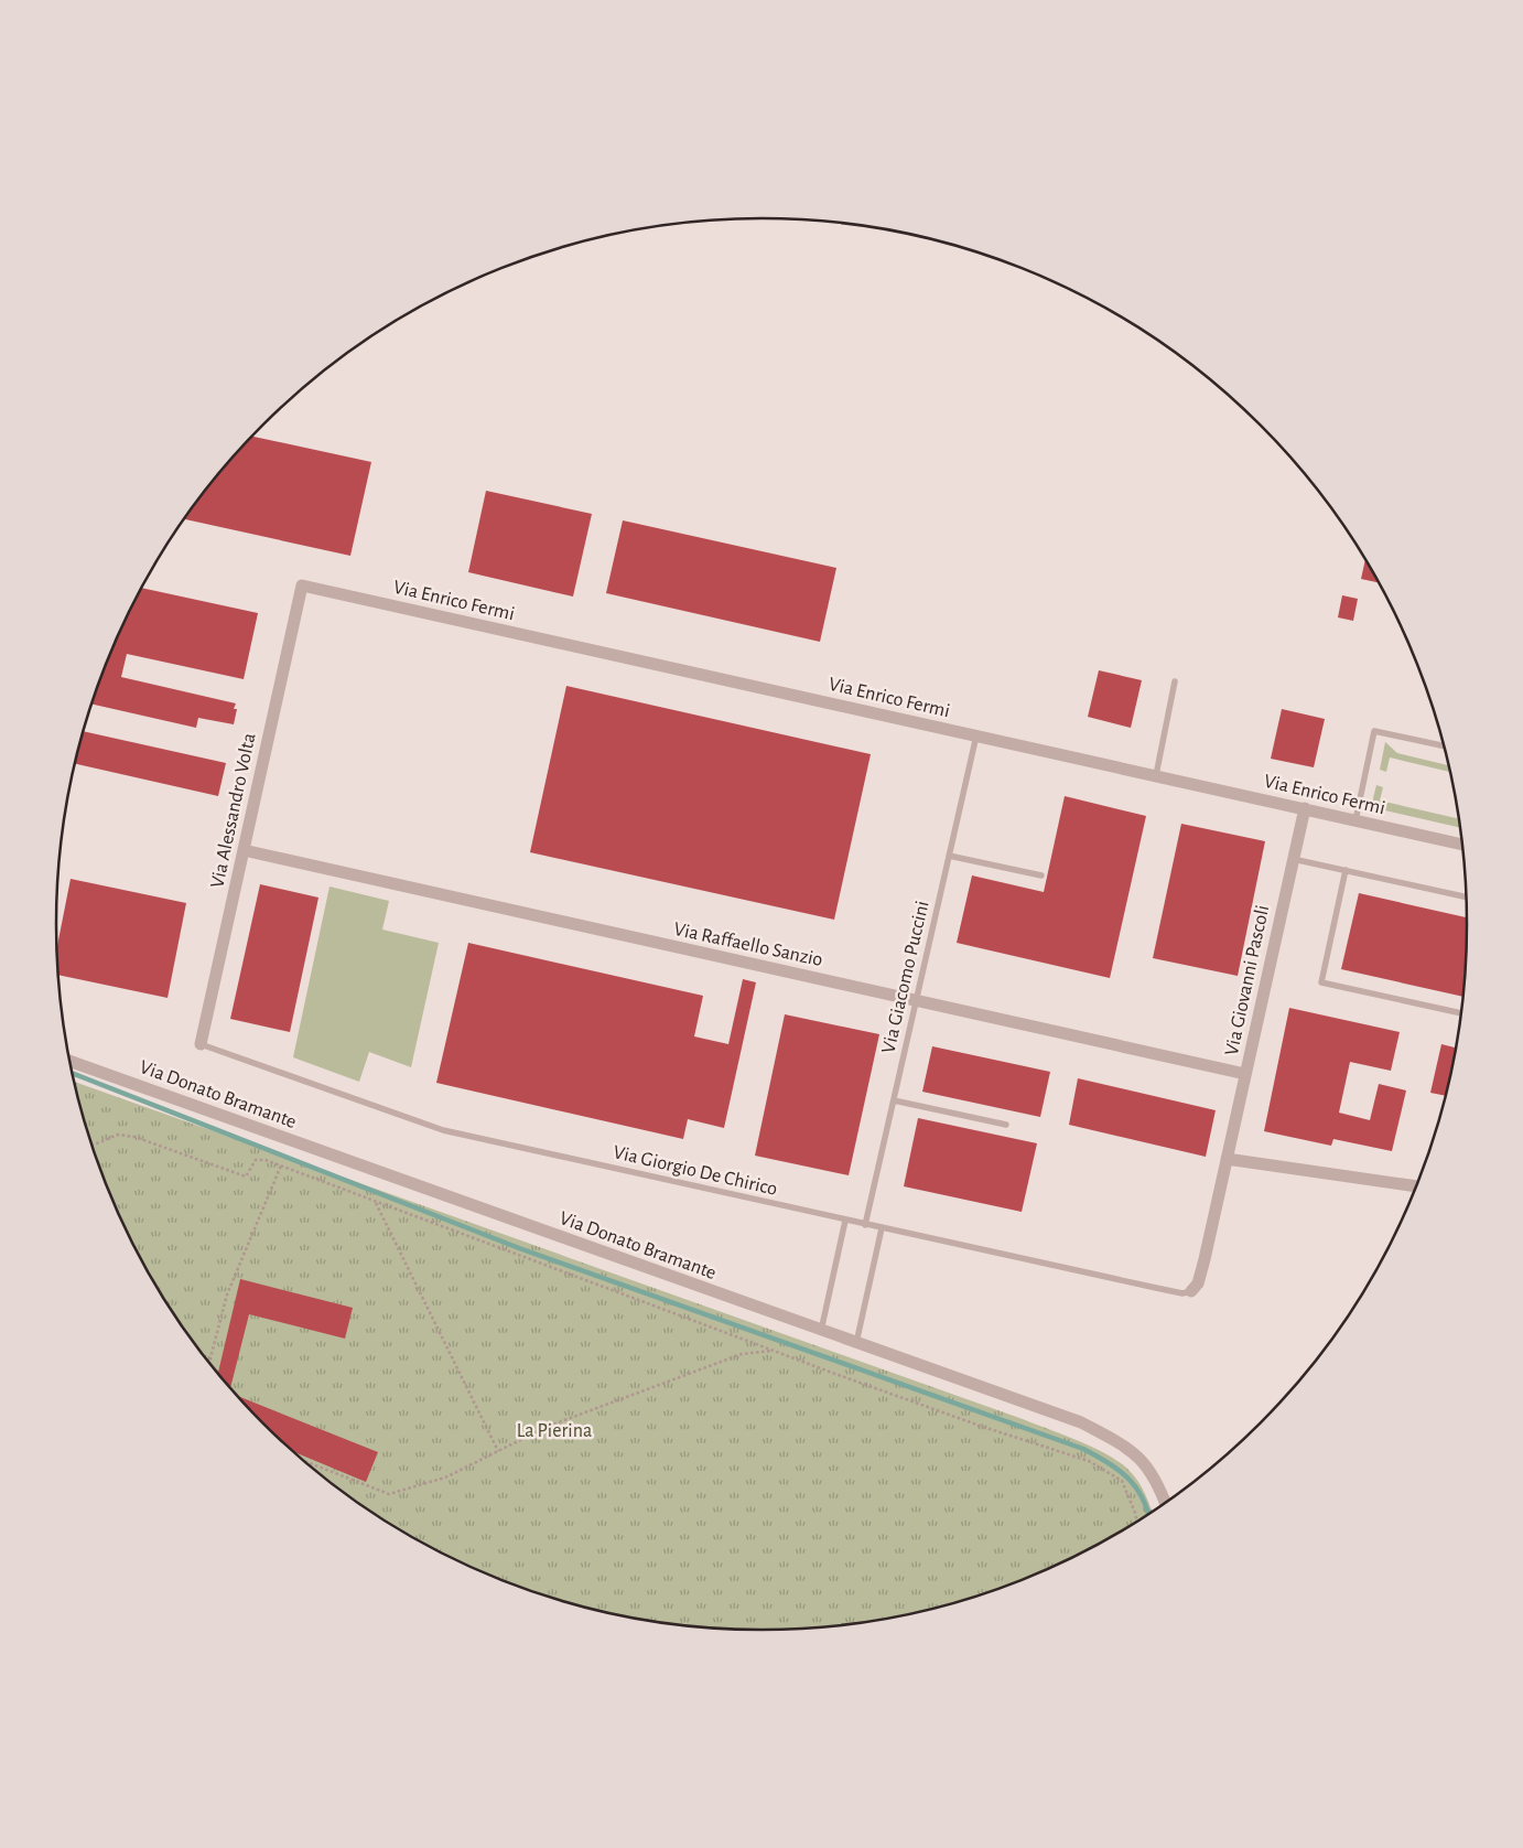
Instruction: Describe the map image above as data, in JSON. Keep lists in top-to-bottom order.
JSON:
{
  "streets": {
    "street": [
      "Via Enrico Fermi",
      "Via Alessandro Volta",
      "Via Raffaello Sanzio",
      "Via Giovanni Pascoli",
      "Via Donato Bramante"
    ],
    "lane": ["Via Giacomo Puccini", "Via Giorgio De Chirico"]
  },
  "crossings": [
    ["Via Enrico Fermi", "Via Alessandro Volta"],
    ["Via Enrico Fermi", "Via Giacomo Puccini"],
    ["Via Enrico Fermi", "Via Giovanni Pascoli"],
    ["Via Alessandro Volta", "Via Raffaello Sanzio"],
    ["Via Alessandro Volta", "Via Giorgio De Chirico"],
    ["Via Raffaello Sanzio", "Via Giacomo Puccini"],
    ["Via Raffaello Sanzio", "Via Giovanni Pascoli"],
    ["Via Giacomo Puccini", "Via Giorgio De Chirico"],
    ["Via Giovanni Pascoli", "Via Giorgio De Chirico"]
  ],
  "parks": ["La Pierina"]
}
